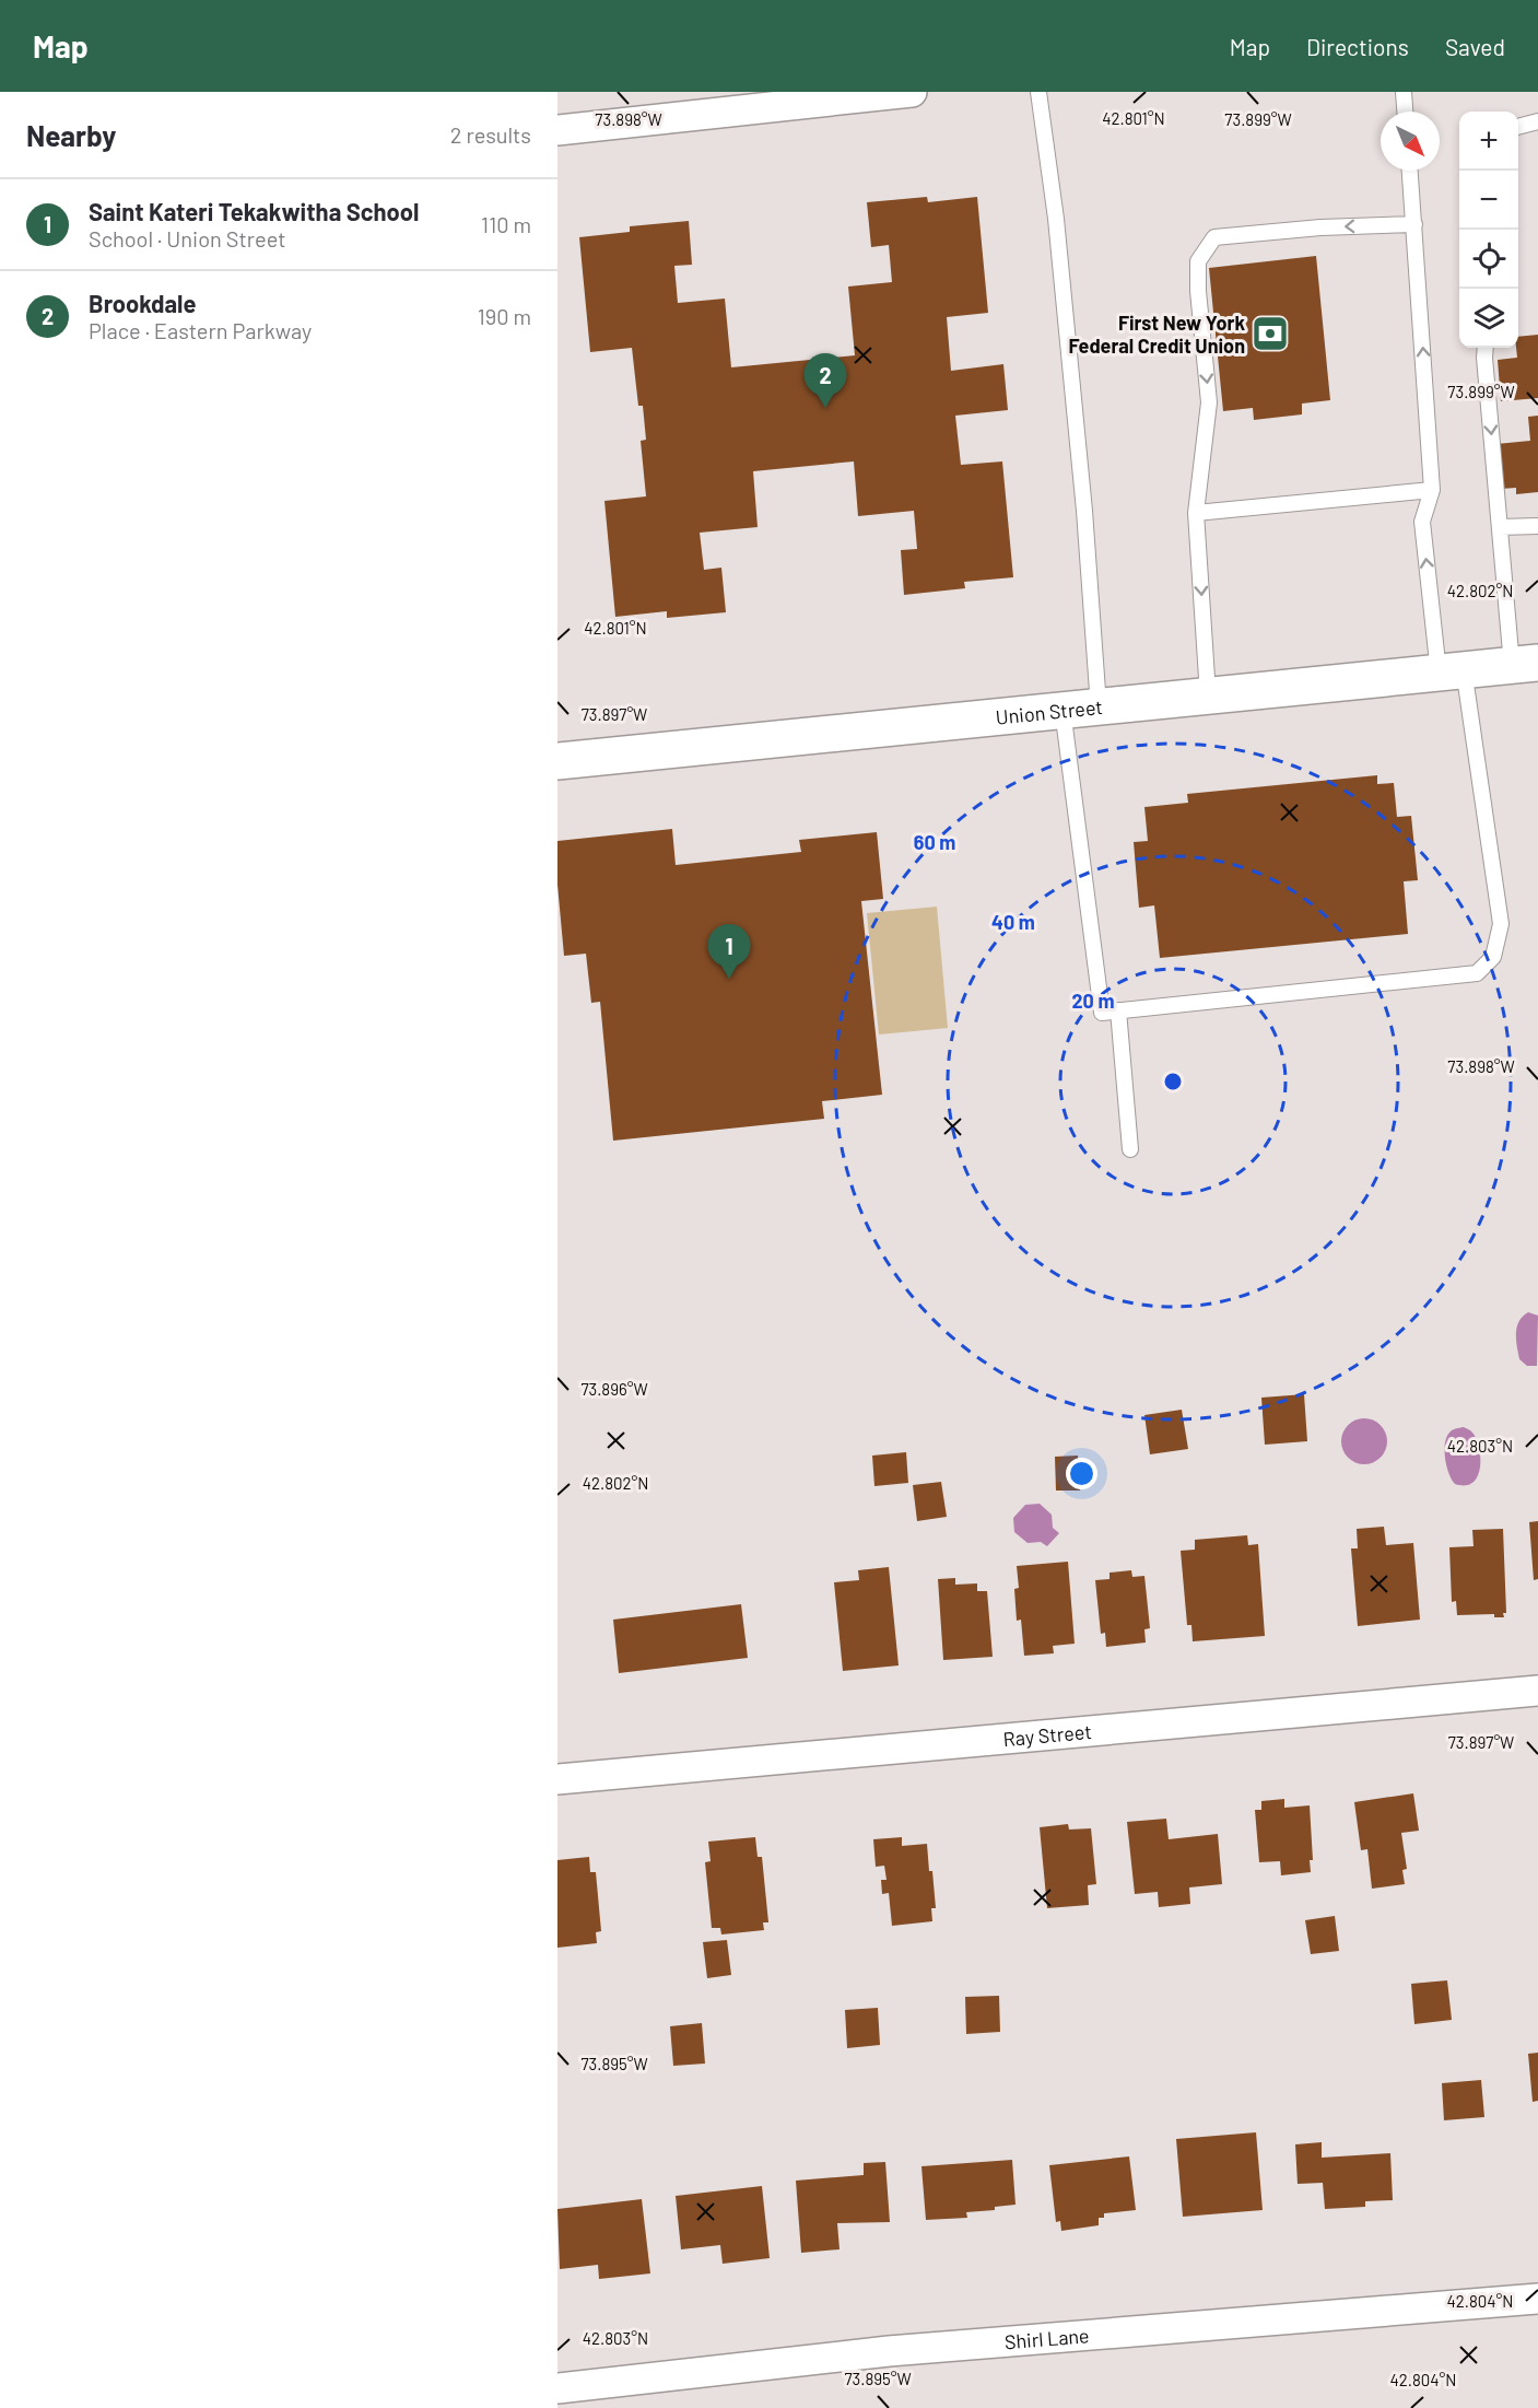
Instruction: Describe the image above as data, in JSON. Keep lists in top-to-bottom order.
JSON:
{
  "streets": {
    "main road": ["Union Street"],
    "street": ["Ray Street", "Shirl Lane"]
  },
  "places": {
    "bank": ["First New York Federal Credit Union"]
  },
  "north": "bottom right",
  "page": {
    "header": "Map",
    "nav": ["Map", "Directions", "Saved"],
    "heading": ["Nearby", "2 results"],
    "map_buttons": ["+", "−"],
    "list": [
      {
        "mark": "1",
        "name": "Saint Kateri Tekakwitha School",
        "note": "School · Union Street",
        "value": "110 m"
      },
      {
        "mark": "2",
        "name": "Brookdale",
        "note": "Place · Eastern Parkway",
        "value": "190 m"
      }
    ],
    "pins": ["2", "1"]
  },
  "coordinates": [
    "42.801°N",
    "73.898°W",
    "73.899°W",
    "42.802°N",
    "73.897°W",
    "73.896°W",
    "42.803°N",
    "73.895°W",
    "42.804°N"
  ],
  "rings": ["60 m", "40 m", "20 m"]
}
